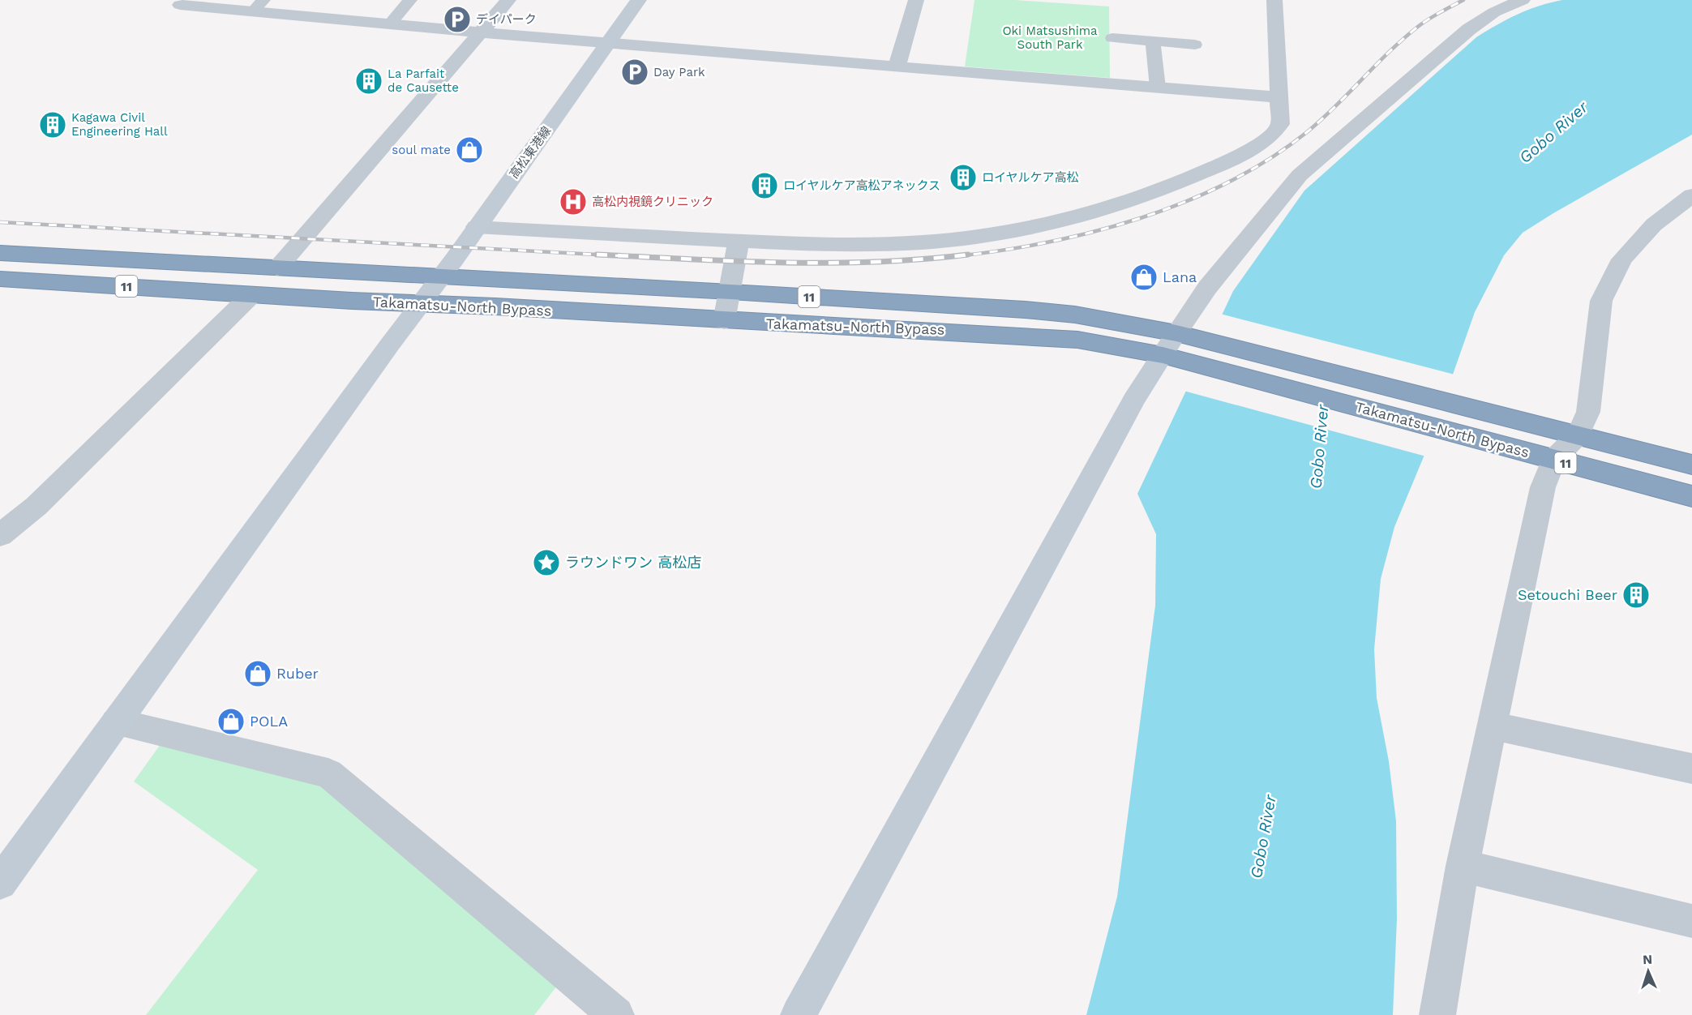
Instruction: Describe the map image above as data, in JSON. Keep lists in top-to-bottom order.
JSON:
{
  "streets": {
    "highway": ["11", "Takamatsu-North Bypass"],
    "street": ["高松東港線"]
  },
  "crossings": [
    ["高松東港線", "Takamatsu-North Bypass"]
  ],
  "water": ["Gobo River"],
  "parks": ["Oki Matsushima South Park"],
  "places": {
    "parking": ["デイパーク", "Day Park"],
    "building": [
      "La Parfait de Causette",
      "Kagawa Civil Engineering Hall",
      "ロイヤルケア高松",
      "ロイヤルケア高松アネックス",
      "Setouchi Beer"
    ],
    "shop": [
      "soul mate",
      "Lana",
      "Ruber",
      "POLA"
    ],
    "hospital": ["高松内視鏡クリニック"],
    "place": ["ラウンドワン 高松店"]
  },
  "north": "top"
}
